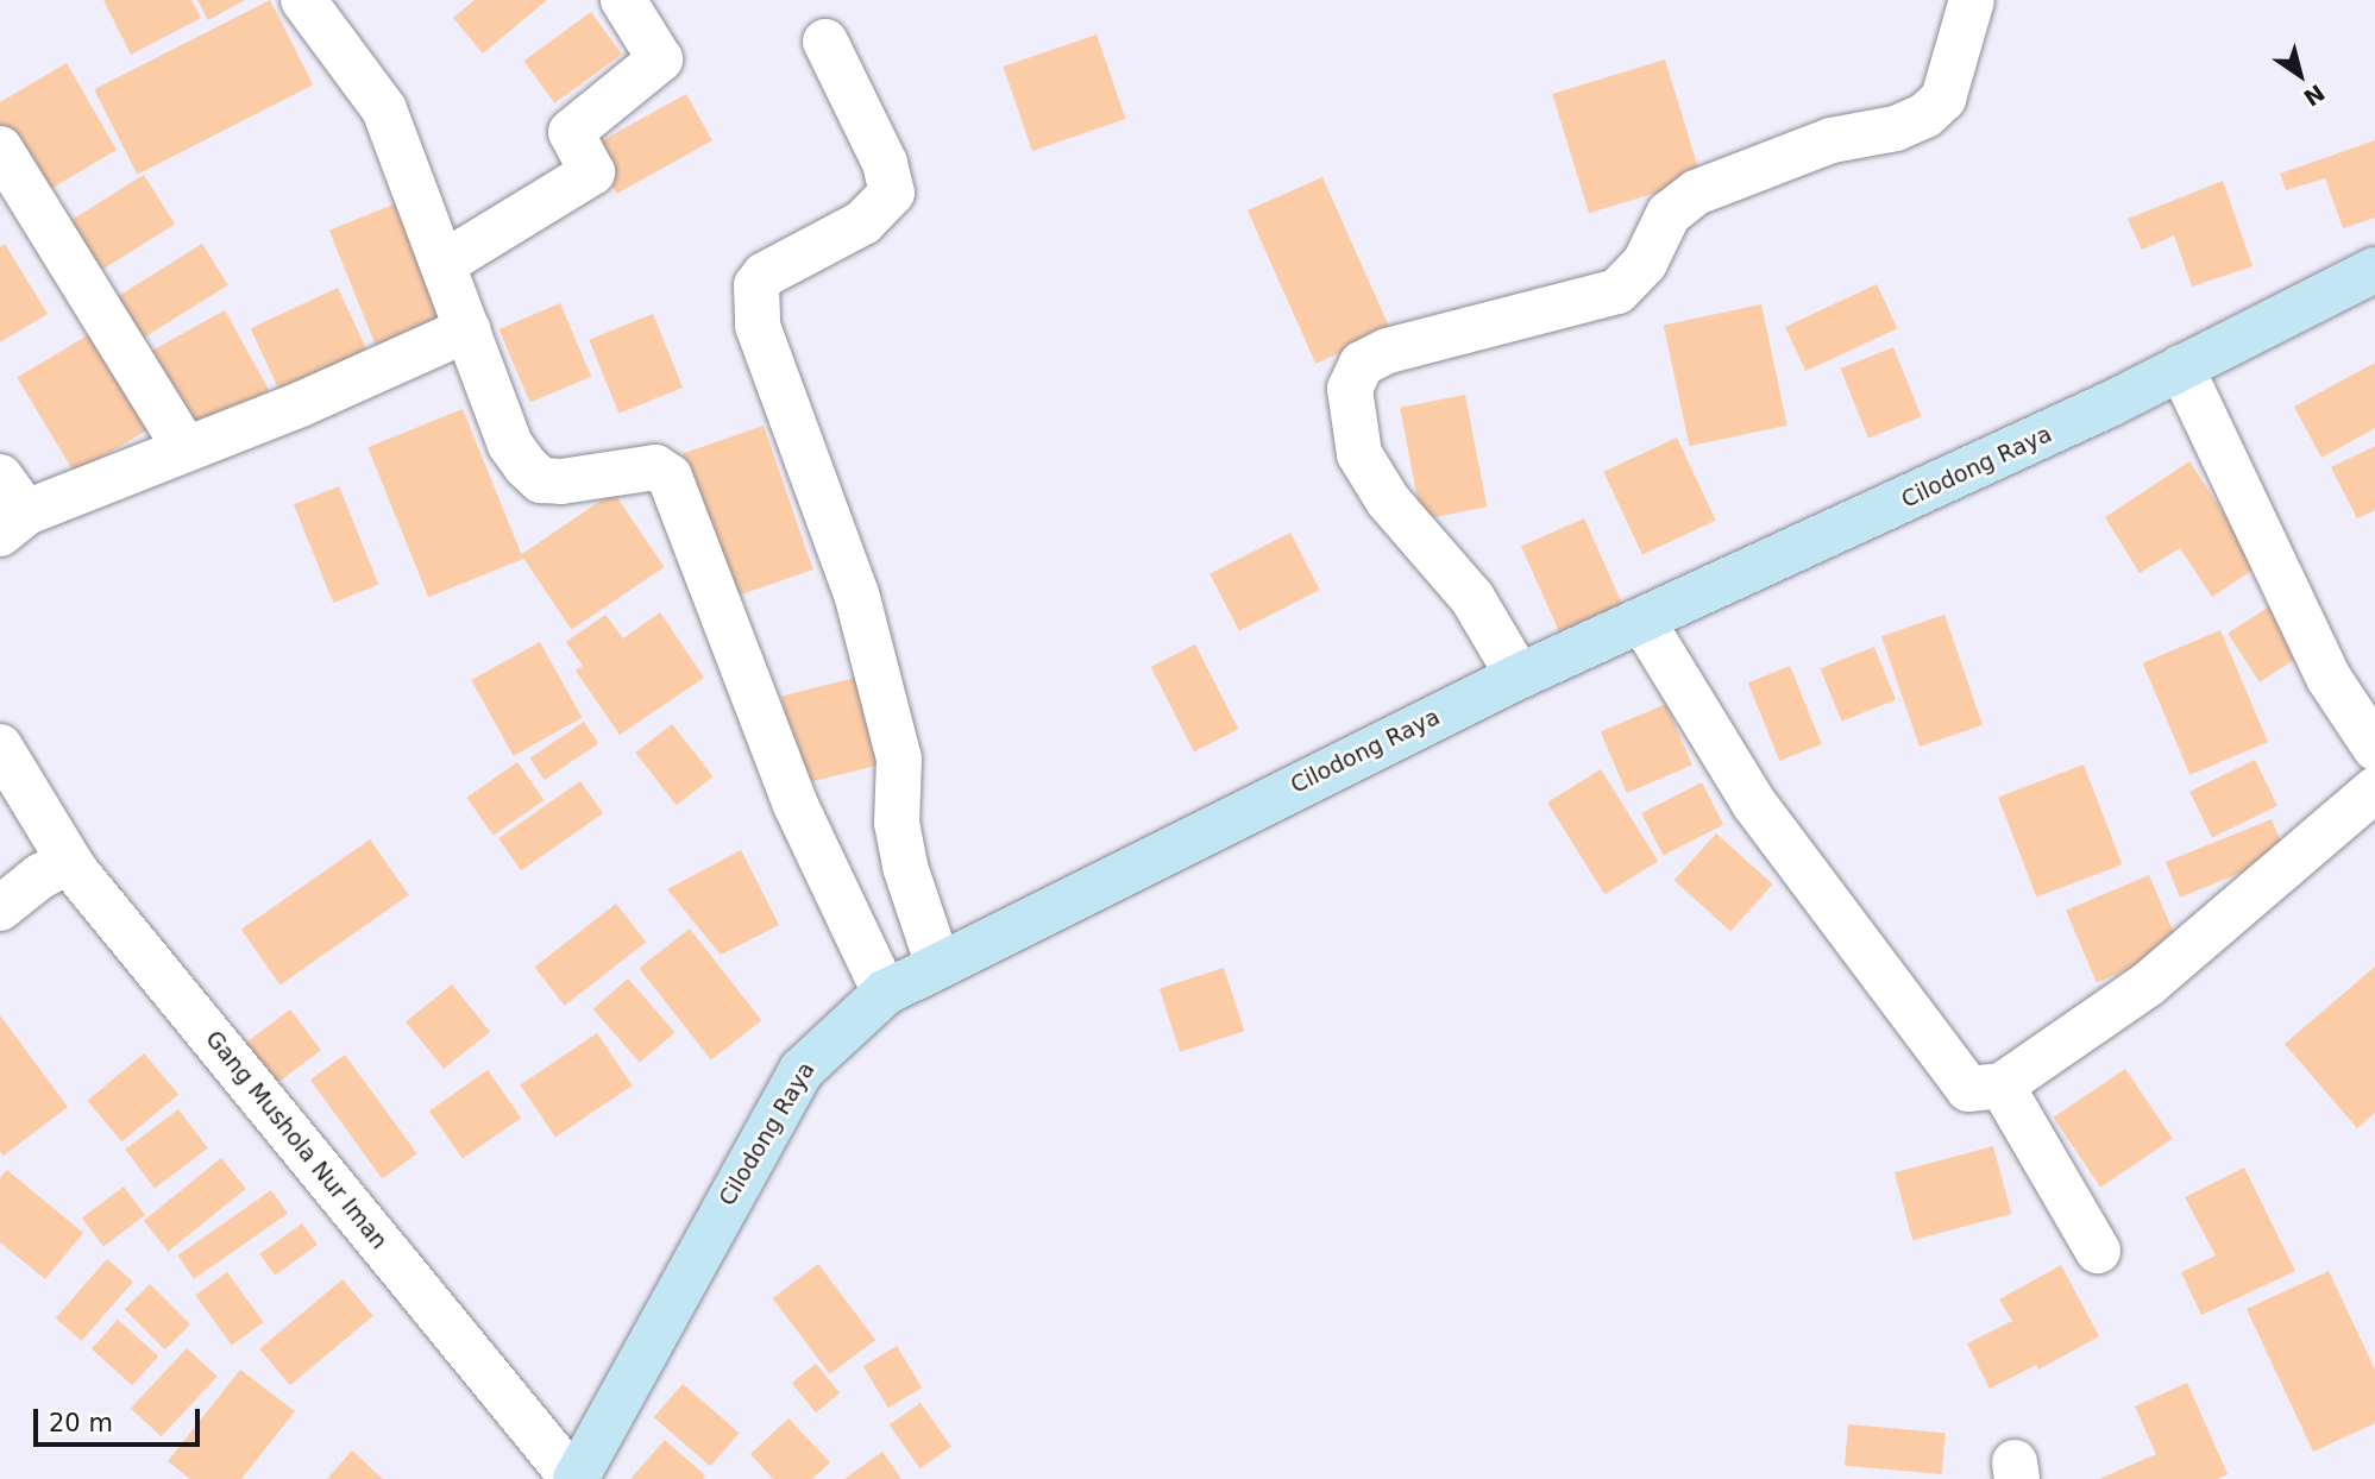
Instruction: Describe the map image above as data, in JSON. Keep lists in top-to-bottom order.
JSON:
{
  "streets": {
    "street": ["Cilodong Raya", "Gang Mushola Nur Iman"]
  },
  "crossings": [
    ["Cilodong Raya", "Gang Mushola Nur Iman"]
  ],
  "scale_bar": "20 m",
  "north": "bottom right"
}
